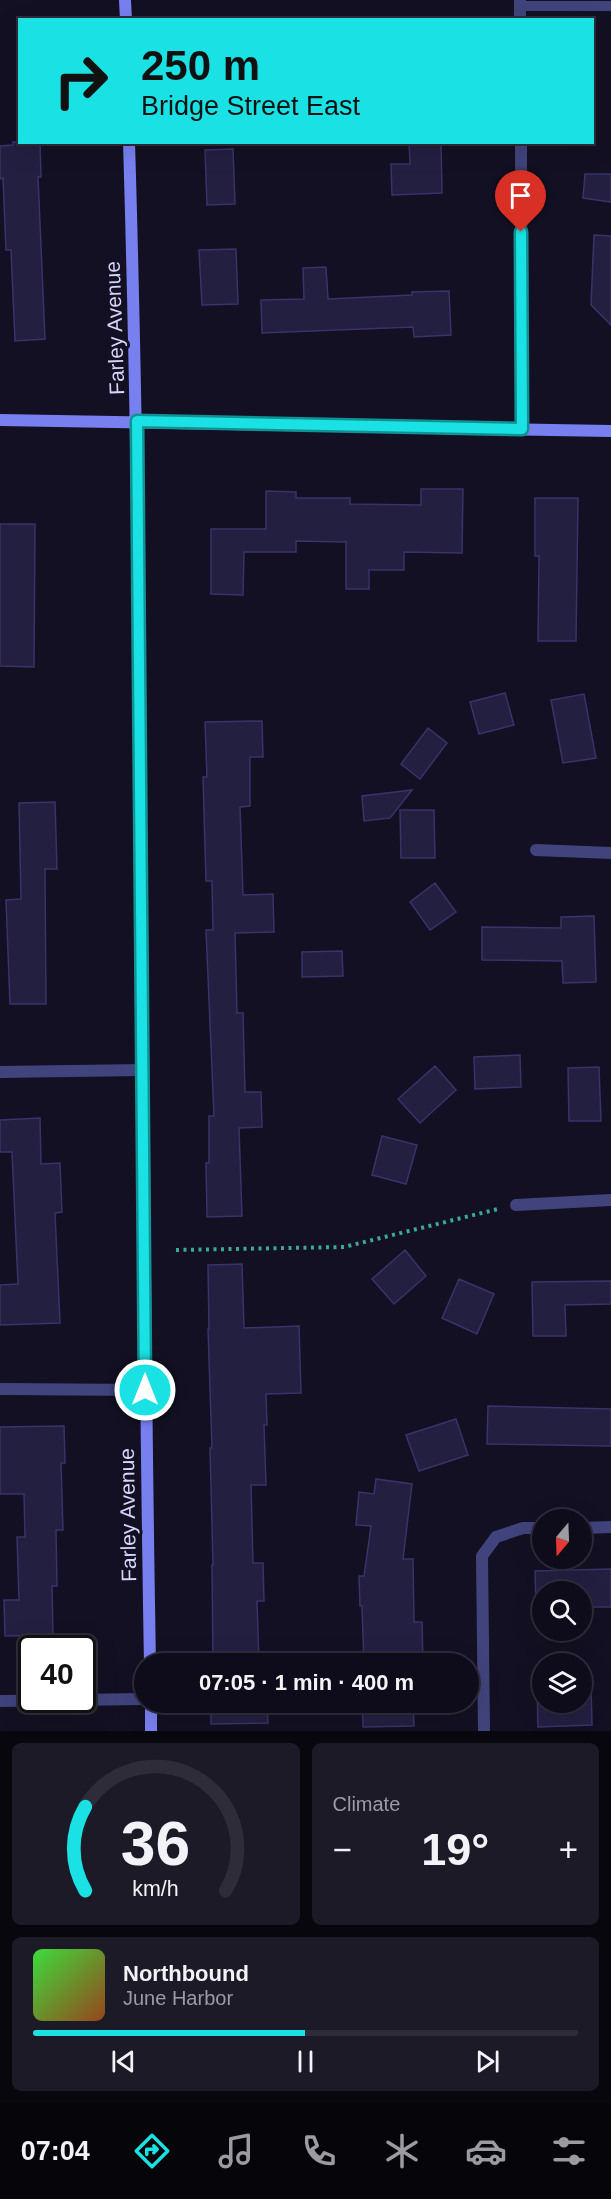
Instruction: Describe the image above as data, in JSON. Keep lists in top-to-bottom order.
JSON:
{
  "streets": {
    "street": ["Farley Avenue"]
  },
  "north": "bottom",
  "page": {
    "turn": ["250 m", "Bridge Street East"],
    "limit": "40",
    "trip": "07:05 · 1 min · 400 m",
    "tile": "Climate",
    "heat": ["−", "19°", "+"],
    "song": ["Northbound", "June Harbor"],
    "tabs": "07:04",
    "gauge": ["36", "km/h"]
  }
}
